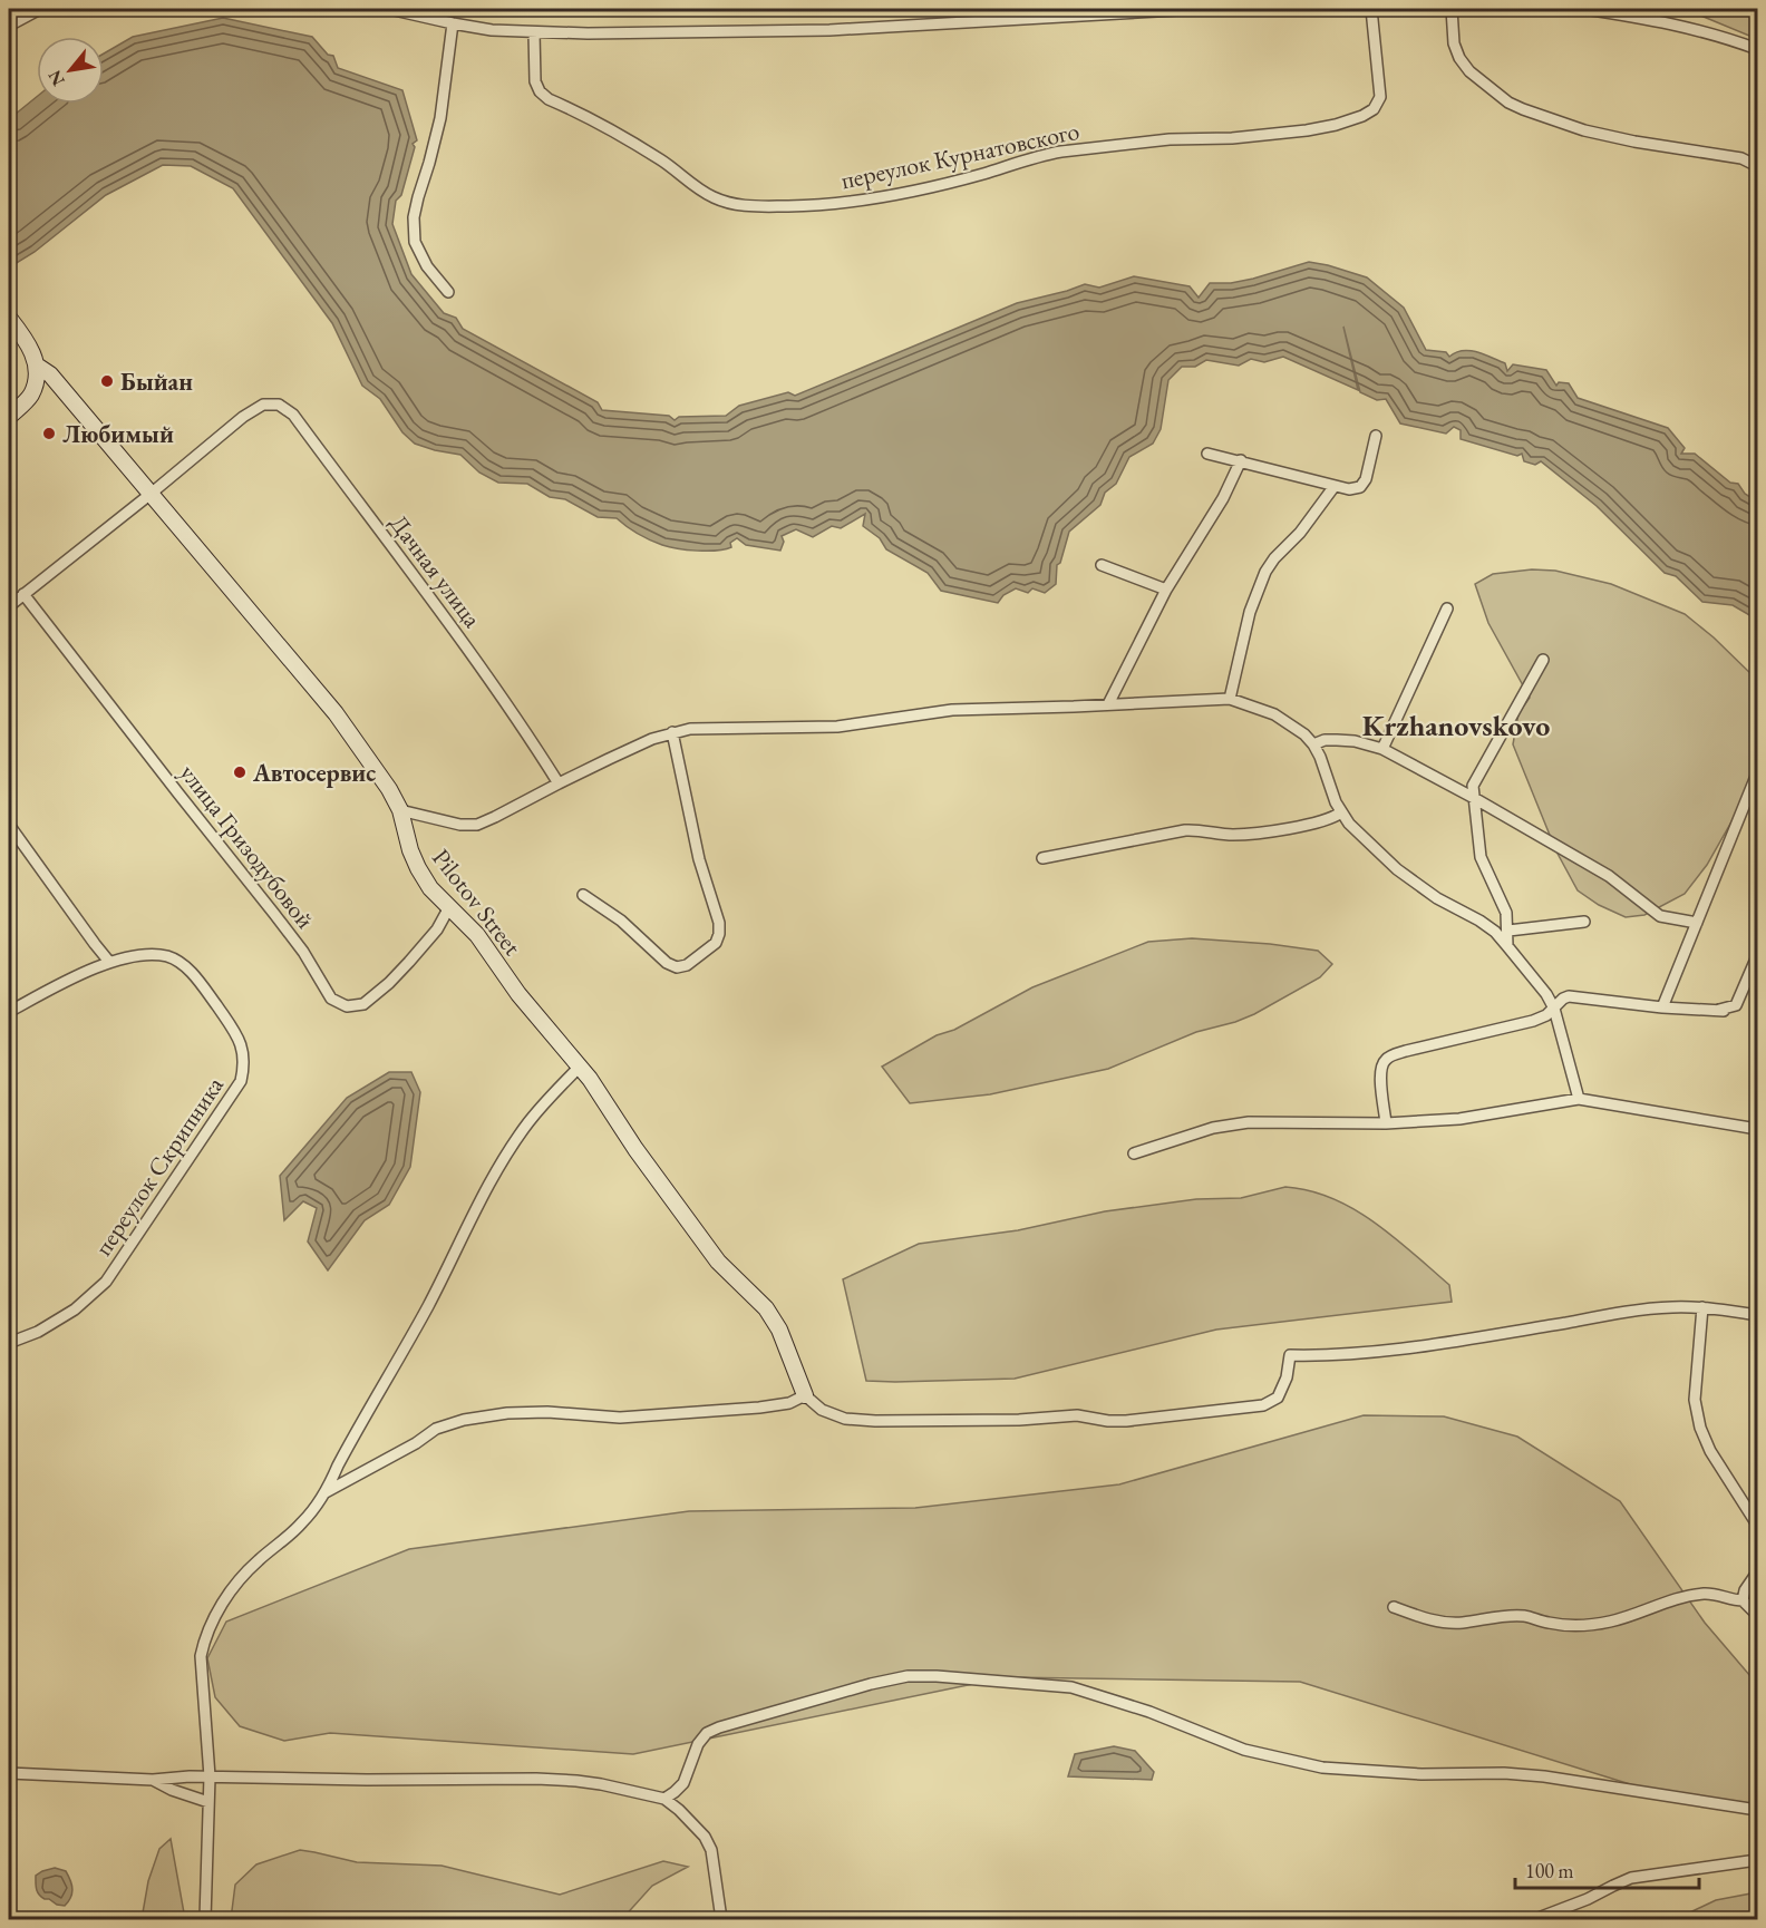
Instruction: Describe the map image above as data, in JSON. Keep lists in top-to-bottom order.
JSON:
{
  "streets": {
    "street": [
      "переулок Курнатовского",
      "Дачная улица",
      "улица Гризодубовой",
      "Pilotov Street",
      "переулок Скрипника"
    ]
  },
  "crossings": [
    ["Дачная улица", "Pilotov Street"],
    ["улица Гризодубовой", "Pilotov Street"]
  ],
  "districts": ["Krzhanovskovo"],
  "places": ["Быйан", "Любимый", "Автосервис"],
  "scale_bar": "100 m",
  "north": "bottom left"
}
